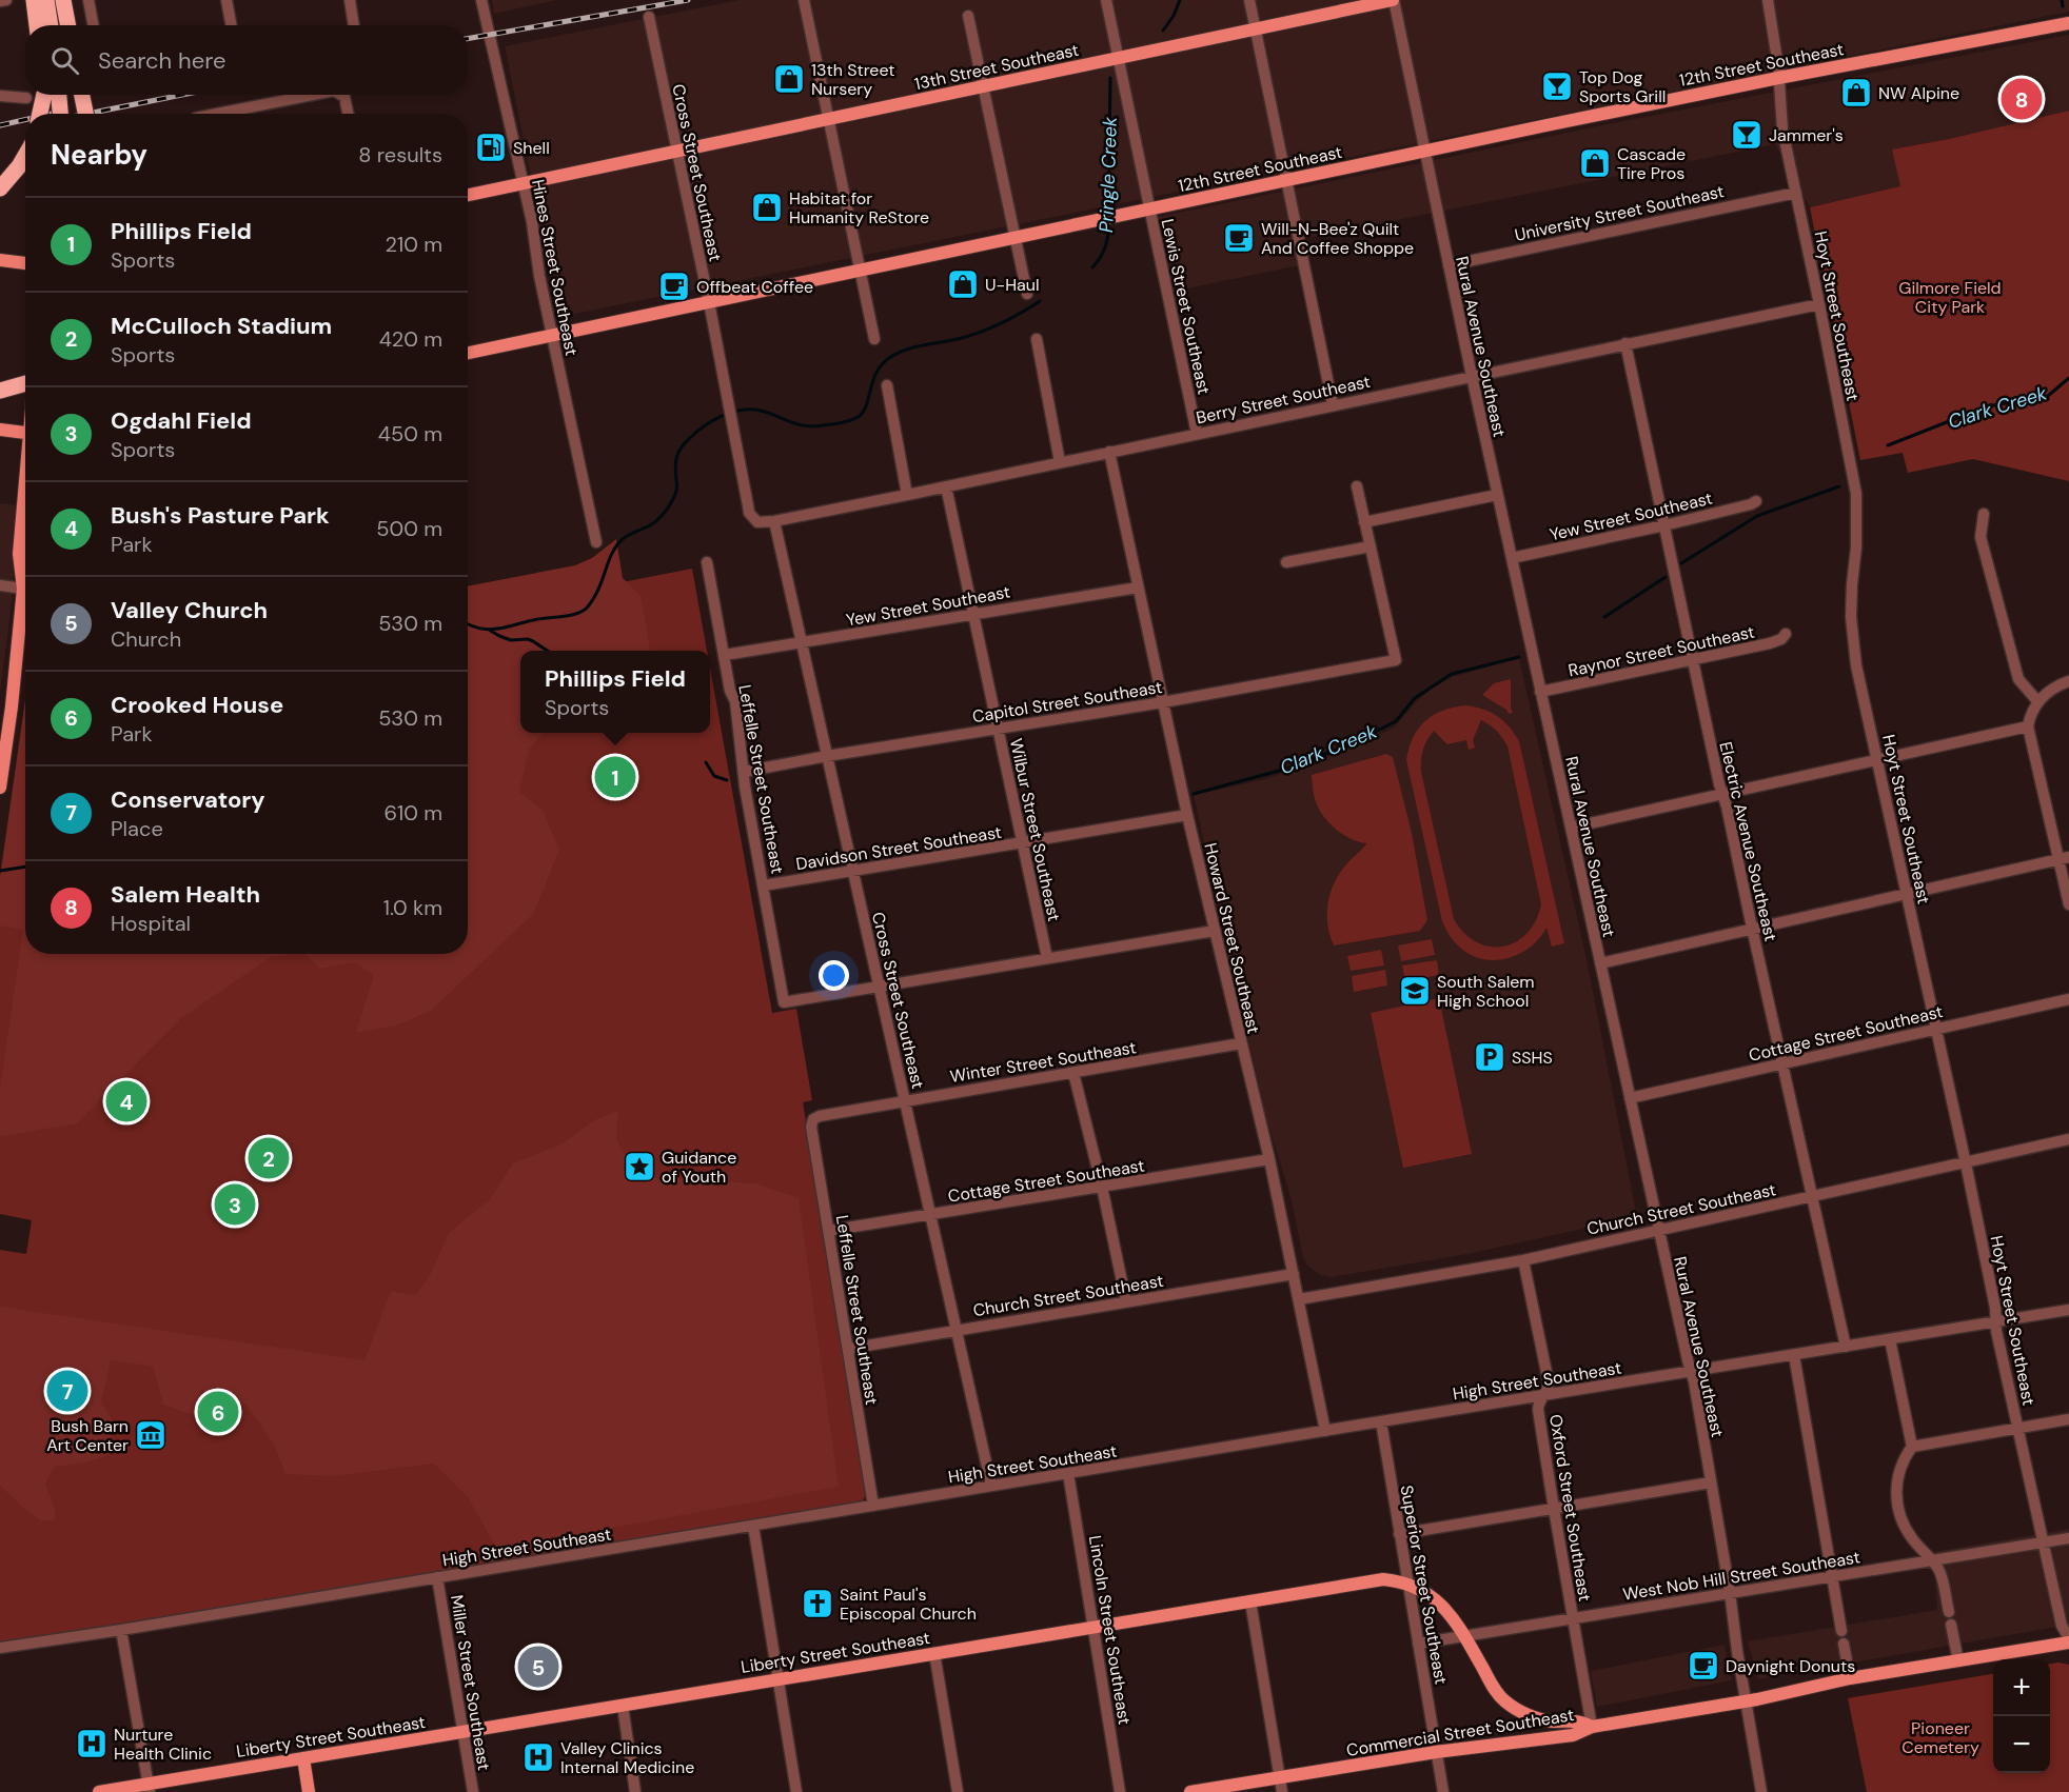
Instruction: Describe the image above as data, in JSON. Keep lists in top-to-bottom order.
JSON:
{
  "streets": {
    "main road": [
      "12th Street Southeast",
      "13th Street Southeast",
      "Liberty Street Southeast",
      "Commercial Street Southeast"
    ],
    "street": [
      "Cross Street Southeast",
      "University Street Southeast",
      "Hines Street Southeast",
      "Lewis Street Southeast",
      "Hoyt Street Southeast",
      "Rural Avenue Southeast",
      "Berry Street Southeast",
      "Yew Street Southeast",
      "Raynor Street Southeast",
      "Capitol Street Southeast",
      "Leffelle Street Southeast",
      "Wilbur Street Southeast",
      "Electric Avenue Southeast",
      "Davidson Street Southeast",
      "Howard Street Southeast",
      "Cottage Street Southeast",
      "Winter Street Southeast",
      "Church Street Southeast",
      "High Street Southeast",
      "Oxford Street Southeast",
      "West Nob Hill Street Southeast",
      "Superior Street Southeast",
      "Lincoln Street Southeast",
      "Miller Street Southeast"
    ]
  },
  "crossings": [
    ["12th Street Southeast", "Cross Street Southeast"],
    ["12th Street Southeast", "Hines Street Southeast"],
    ["12th Street Southeast", "Lewis Street Southeast"],
    ["12th Street Southeast", "Hoyt Street Southeast"],
    ["12th Street Southeast", "Rural Avenue Southeast"],
    ["13th Street Southeast", "Cross Street Southeast"],
    ["13th Street Southeast", "Hines Street Southeast"],
    ["13th Street Southeast", "Lewis Street Southeast"],
    ["13th Street Southeast", "Rural Avenue Southeast"],
    ["Cross Street Southeast", "Berry Street Southeast"],
    ["Cross Street Southeast", "Yew Street Southeast"],
    ["Cross Street Southeast", "Capitol Street Southeast"],
    ["Cross Street Southeast", "Leffelle Street Southeast"],
    ["Cross Street Southeast", "Davidson Street Southeast"],
    ["Cross Street Southeast", "Cottage Street Southeast"],
    ["Cross Street Southeast", "Winter Street Southeast"],
    ["Cross Street Southeast", "Church Street Southeast"],
    ["Cross Street Southeast", "High Street Southeast"],
    ["University Street Southeast", "Hoyt Street Southeast"],
    ["University Street Southeast", "Rural Avenue Southeast"],
    ["Lewis Street Southeast", "Berry Street Southeast"],
    ["Hoyt Street Southeast", "Berry Street Southeast"],
    ["Hoyt Street Southeast", "Cottage Street Southeast"],
    ["Hoyt Street Southeast", "Church Street Southeast"],
    ["Hoyt Street Southeast", "High Street Southeast"],
    ["Hoyt Street Southeast", "West Nob Hill Street Southeast"],
    ["Hoyt Street Southeast", "Commercial Street Southeast"],
    ["Rural Avenue Southeast", "Berry Street Southeast"],
    ["Rural Avenue Southeast", "Yew Street Southeast"],
    ["Rural Avenue Southeast", "Raynor Street Southeast"],
    ["Rural Avenue Southeast", "Cottage Street Southeast"],
    ["Rural Avenue Southeast", "Church Street Southeast"],
    ["Rural Avenue Southeast", "High Street Southeast"],
    ["Rural Avenue Southeast", "West Nob Hill Street Southeast"],
    ["Rural Avenue Southeast", "Commercial Street Southeast"],
    ["Berry Street Southeast", "Wilbur Street Southeast"],
    ["Berry Street Southeast", "Electric Avenue Southeast"],
    ["Berry Street Southeast", "Howard Street Southeast"],
    ["Yew Street Southeast", "Leffelle Street Southeast"],
    ["Yew Street Southeast", "Wilbur Street Southeast"],
    ["Yew Street Southeast", "Electric Avenue Southeast"],
    ["Yew Street Southeast", "Howard Street Southeast"],
    ["Raynor Street Southeast", "Electric Avenue Southeast"],
    ["Capitol Street Southeast", "Leffelle Street Southeast"],
    ["Capitol Street Southeast", "Wilbur Street Southeast"],
    ["Capitol Street Southeast", "Howard Street Southeast"],
    ["Leffelle Street Southeast", "Davidson Street Southeast"],
    ["Leffelle Street Southeast", "Cottage Street Southeast"],
    ["Leffelle Street Southeast", "Winter Street Southeast"],
    ["Leffelle Street Southeast", "Church Street Southeast"],
    ["Leffelle Street Southeast", "High Street Southeast"],
    ["Wilbur Street Southeast", "Davidson Street Southeast"],
    ["Electric Avenue Southeast", "Cottage Street Southeast"],
    ["Electric Avenue Southeast", "Church Street Southeast"],
    ["Electric Avenue Southeast", "High Street Southeast"],
    ["Davidson Street Southeast", "Howard Street Southeast"],
    ["Howard Street Southeast", "Cottage Street Southeast"],
    ["Howard Street Southeast", "Winter Street Southeast"],
    ["Howard Street Southeast", "Church Street Southeast"],
    ["Howard Street Southeast", "High Street Southeast"],
    ["Church Street Southeast", "Oxford Street Southeast"],
    ["High Street Southeast", "Oxford Street Southeast"],
    ["High Street Southeast", "Superior Street Southeast"],
    ["High Street Southeast", "Lincoln Street Southeast"],
    ["High Street Southeast", "Miller Street Southeast"],
    ["Oxford Street Southeast", "West Nob Hill Street Southeast"],
    ["Oxford Street Southeast", "Liberty Street Southeast"],
    ["Oxford Street Southeast", "Commercial Street Southeast"],
    ["West Nob Hill Street Southeast", "Superior Street Southeast"],
    ["West Nob Hill Street Southeast", "Liberty Street Southeast"],
    ["Superior Street Southeast", "Liberty Street Southeast"],
    ["Superior Street Southeast", "Commercial Street Southeast"],
    ["Lincoln Street Southeast", "Liberty Street Southeast"],
    ["Liberty Street Southeast", "Miller Street Southeast"],
    ["Liberty Street Southeast", "Commercial Street Southeast"]
  ],
  "water": ["Pringle Creek", "Clark Creek"],
  "parks": ["Gilmore Field City Park", "Pioneer Cemetery"],
  "places": {
    "shop": [
      "13th Street Nursery",
      "NW Alpine",
      "Cascade Tire Pros",
      "Habitat for Humanity ReStore",
      "U-Haul"
    ],
    "bar": ["Top Dog Sports Grill", "Jammer's"],
    "fuel station": ["Shell"],
    "cafe": ["Will-N-Bee'z Quilt And Coffee Shoppe", "Offbeat Coffee", "Daynight Donuts"],
    "school or university": ["South Salem High School"],
    "parking": ["SSHS"],
    "place": ["Guidance of Youth"],
    "museum": ["Bush Barn Art Center"],
    "church": ["Saint Paul's Episcopal Church"],
    "hospital": ["Nurture Health Clinic", "Valley Clinics Internal Medicine"]
  },
  "page": {
    "search": "Search here",
    "pins": [
      "8",
      "1",
      "4",
      "2",
      "3",
      "7",
      "6",
      "5"
    ],
    "heading": ["Nearby", "8 results"],
    "list": [
      {
        "mark": "1",
        "name": "Phillips Field",
        "note": "Sports",
        "value": "210 m"
      },
      {
        "mark": "2",
        "name": "McCulloch Stadium",
        "note": "Sports",
        "value": "420 m"
      },
      {
        "mark": "3",
        "name": "Ogdahl Field",
        "note": "Sports",
        "value": "450 m"
      },
      {
        "mark": "4",
        "name": "Bush's Pasture Park",
        "note": "Park",
        "value": "500 m"
      },
      {
        "mark": "5",
        "name": "Valley Church",
        "note": "Church",
        "value": "530 m"
      },
      {
        "mark": "6",
        "name": "Crooked House",
        "note": "Park",
        "value": "530 m"
      },
      {
        "mark": "7",
        "name": "Conservatory",
        "note": "Place",
        "value": "610 m"
      },
      {
        "mark": "8",
        "name": "Salem Health",
        "note": "Hospital",
        "value": "1.0 km"
      }
    ],
    "popup": ["Phillips Field", "Sports"],
    "map_buttons": ["+", "−"]
  }
}
